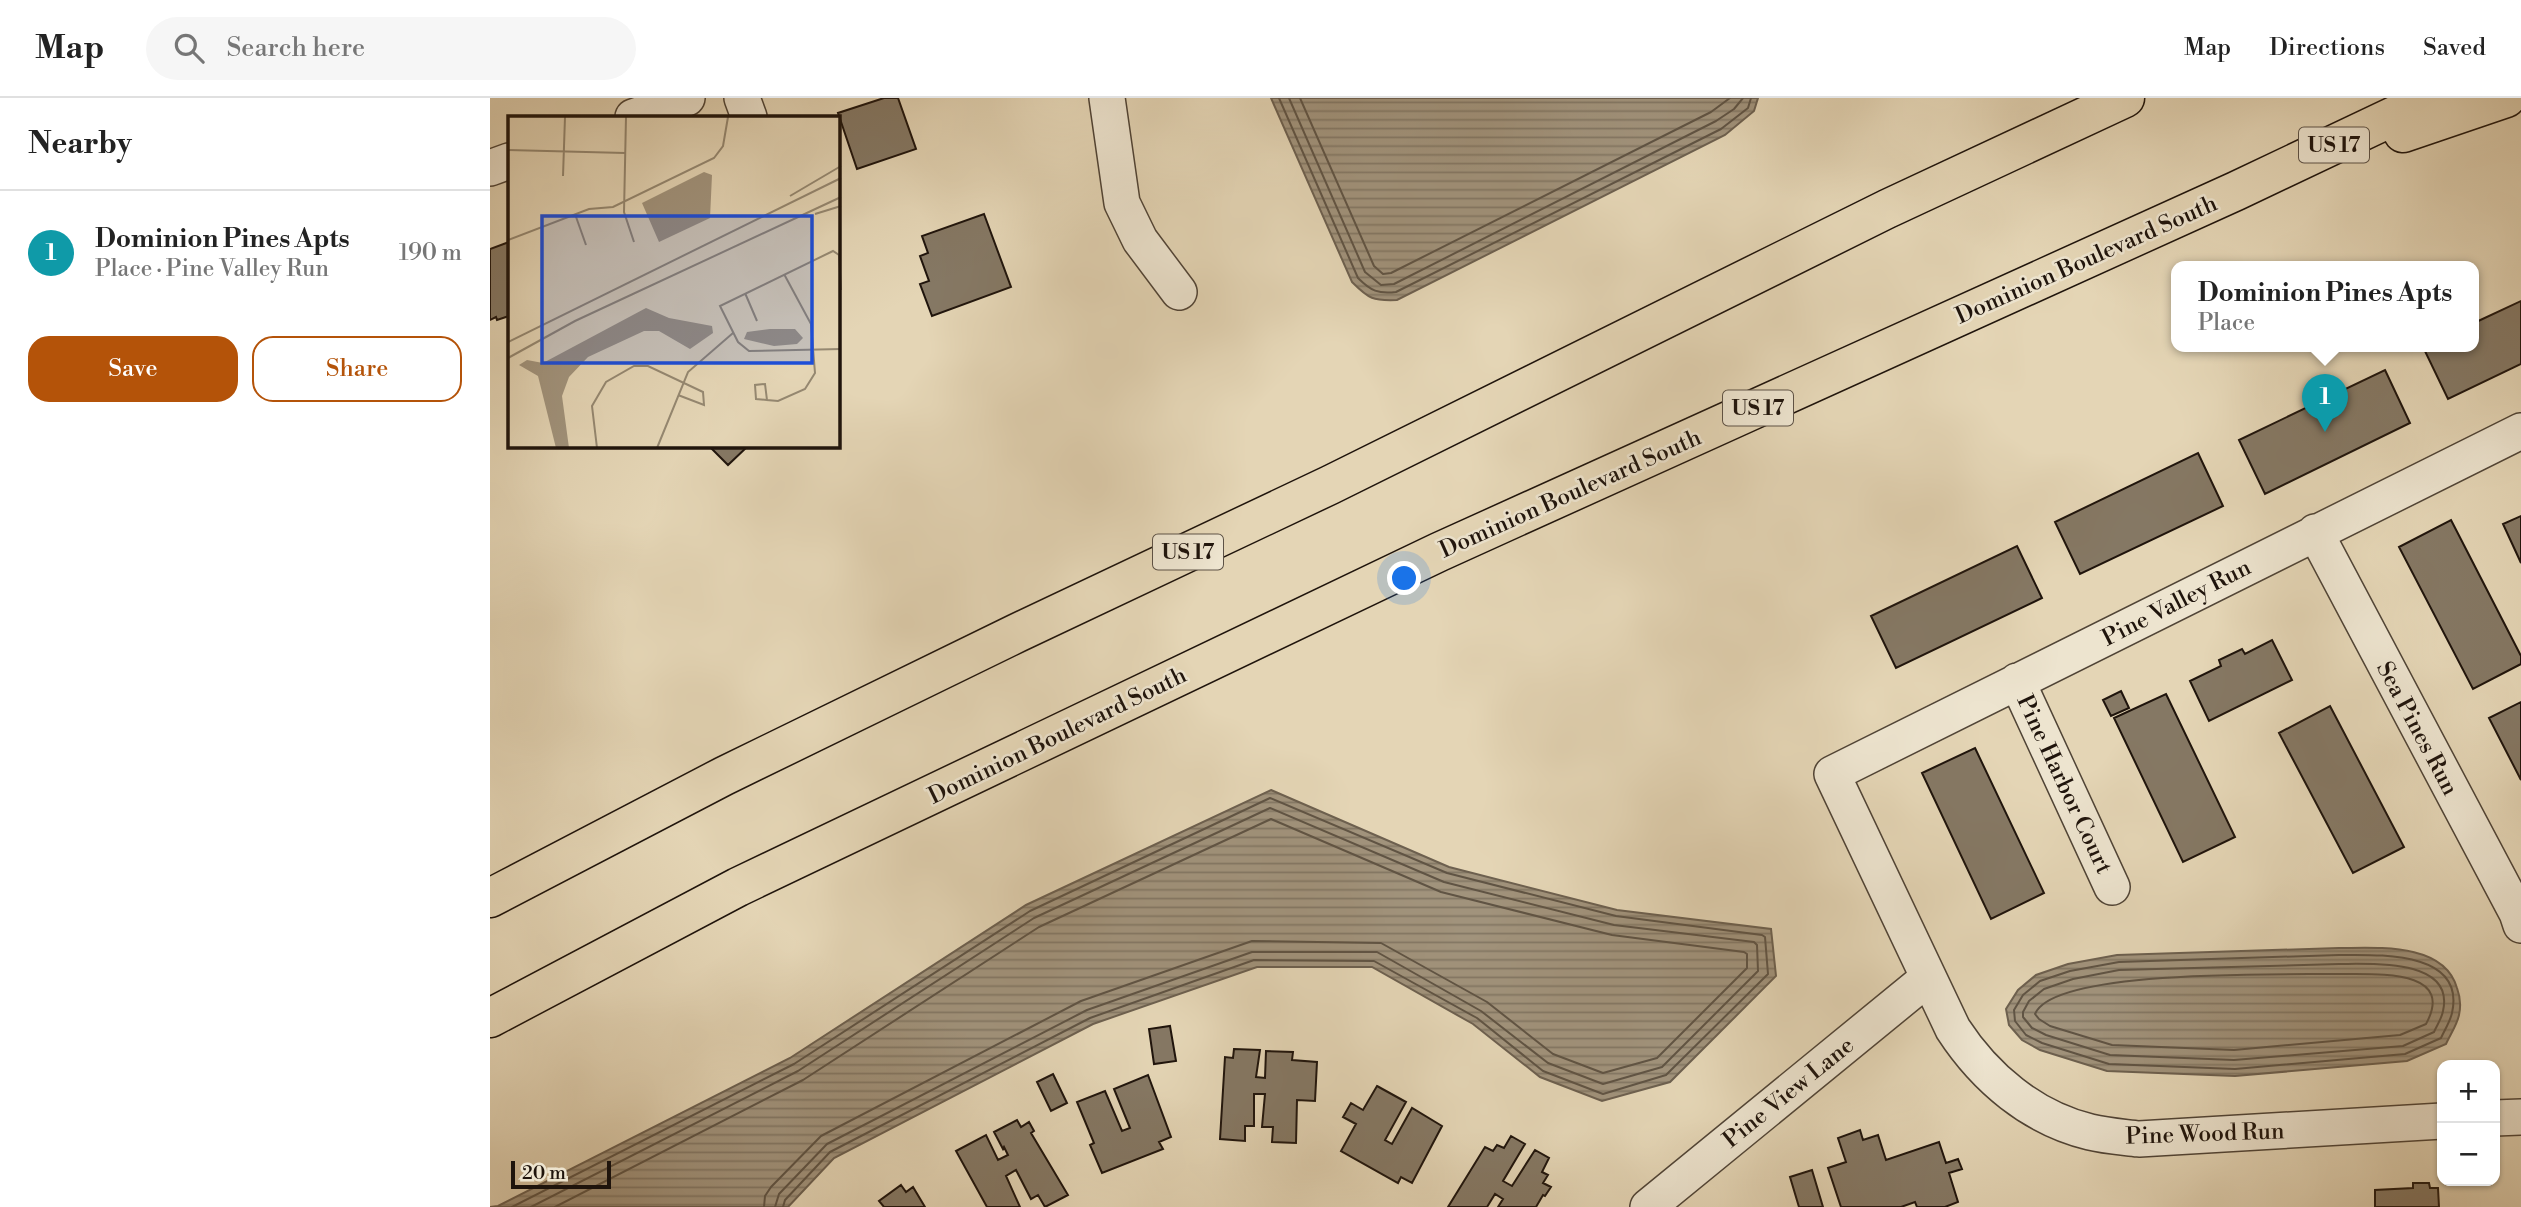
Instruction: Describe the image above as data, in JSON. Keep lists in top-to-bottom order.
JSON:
{
  "streets": {
    "highway": ["US 17", "Dominion Boulevard South"],
    "street": [
      "Pine Valley Run",
      "Sea Pines Run",
      "Pine Harbor Court",
      "Pine View Lane",
      "Pine Wood Run"
    ]
  },
  "crossings": [
    ["Pine Valley Run", "Sea Pines Run"],
    ["Pine Valley Run", "Pine Harbor Court"],
    ["Pine Valley Run", "Pine Wood Run"],
    ["Pine View Lane", "Pine Wood Run"]
  ],
  "scale_bar": "20 m",
  "page": {
    "header": "Map",
    "search": "Search here",
    "nav": ["Map", "Directions", "Saved"],
    "heading": "Nearby",
    "list": [
      {
        "mark": "1",
        "name": "Dominion Pines Apts",
        "note": "Place · Pine Valley Run",
        "value": "190 m"
      }
    ],
    "popup": ["Dominion Pines Apts", "Place"],
    "buttons": ["Save", "Share"],
    "pins": "1",
    "map_buttons": ["+", "−"],
    "scale": "20 m"
  }
}
